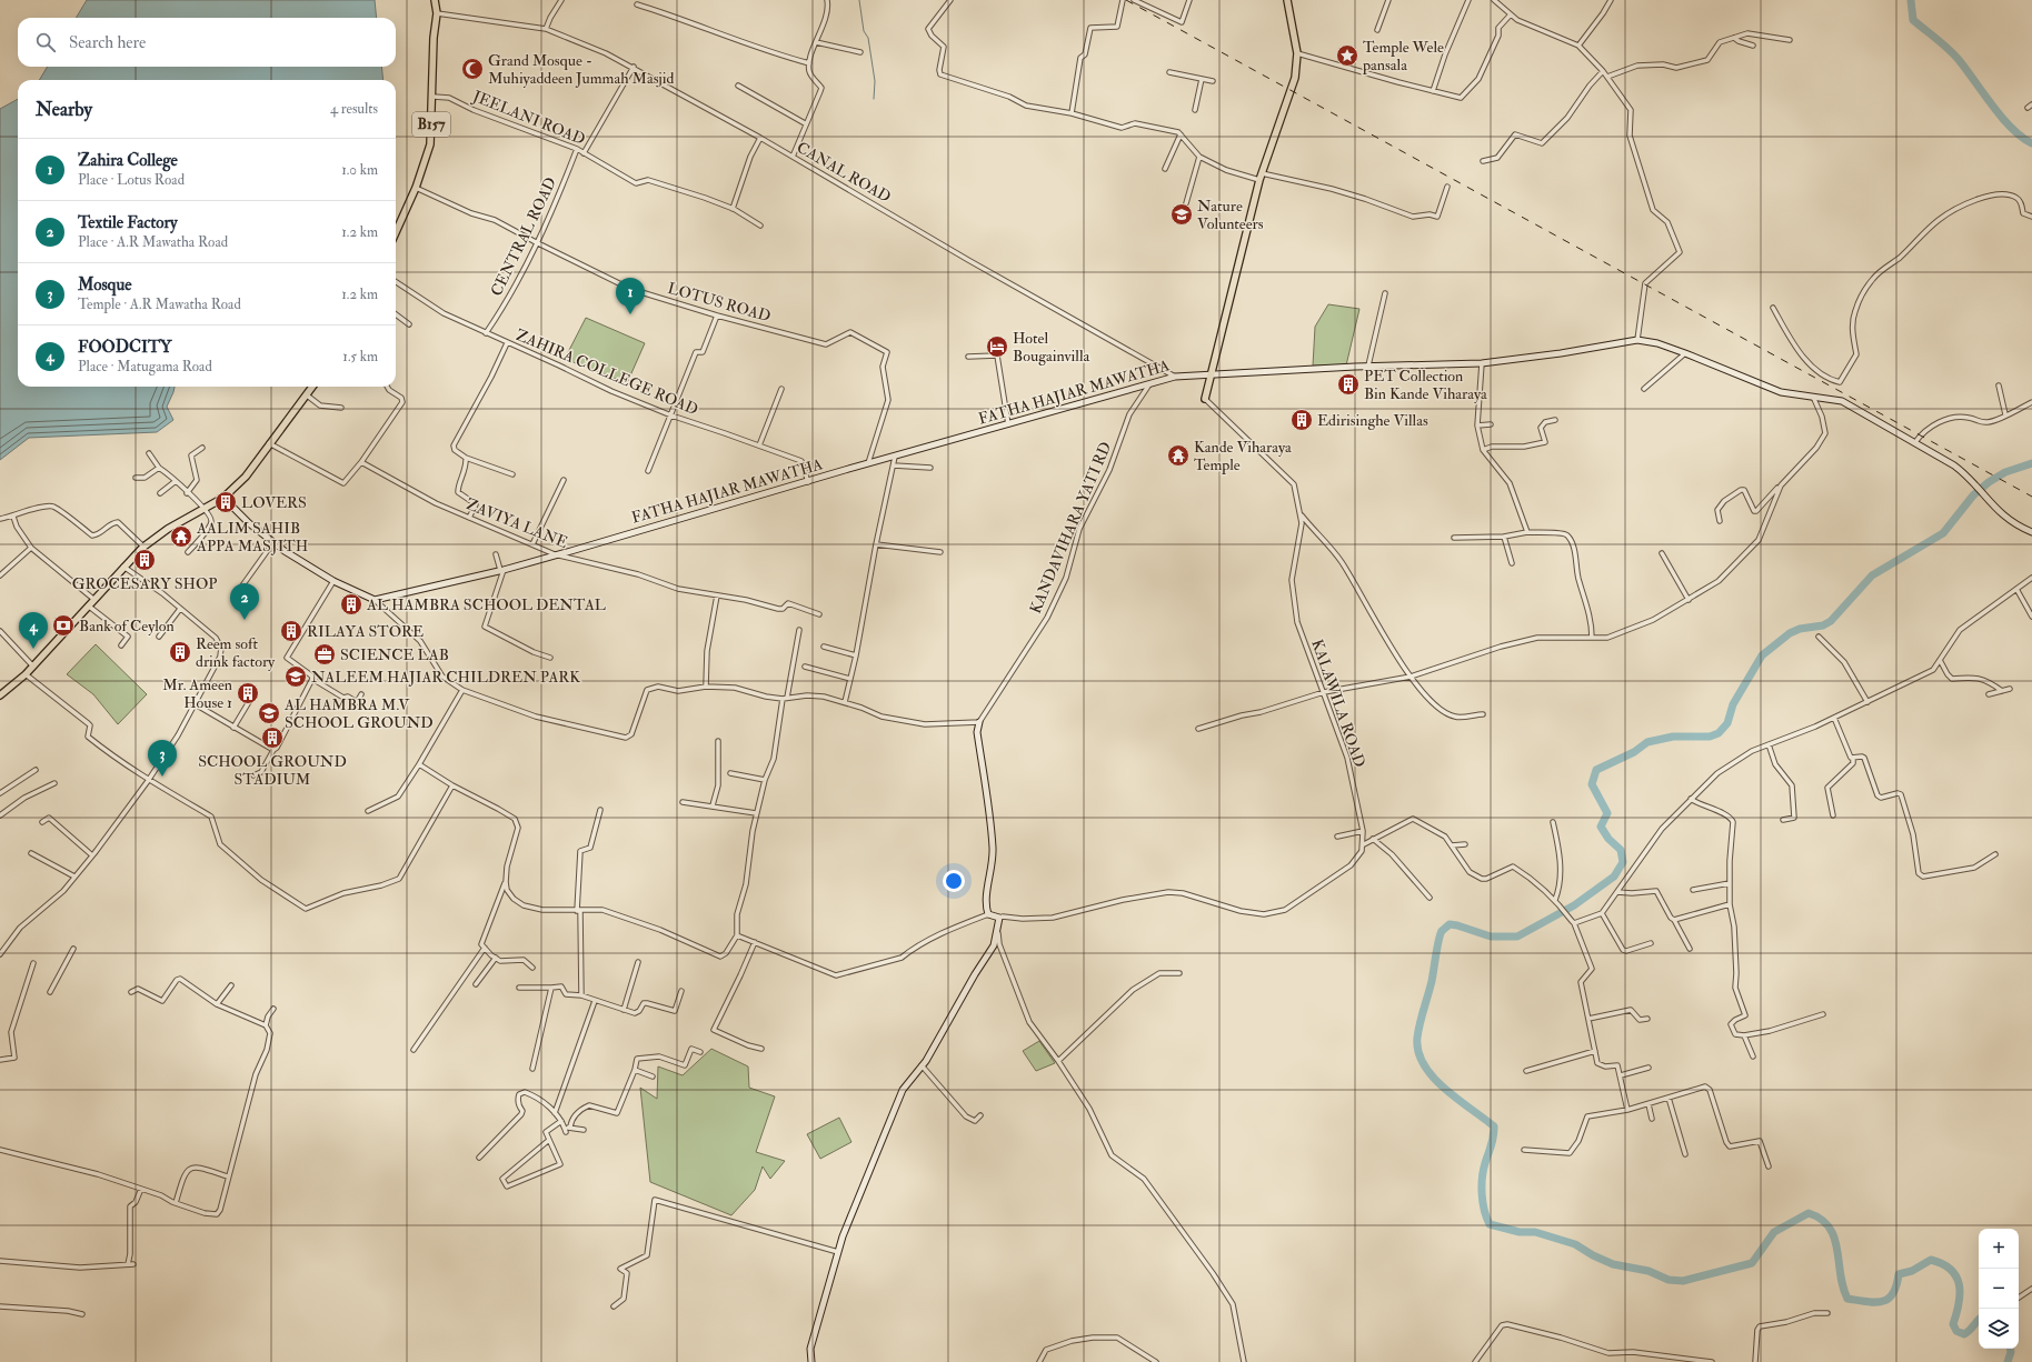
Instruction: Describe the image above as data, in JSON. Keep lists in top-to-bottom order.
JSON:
{
  "streets": {
    "main road": ["B157"],
    "street": [
      "JEELANI ROAD",
      "CANAL ROAD",
      "CENTRAL ROAD",
      "LOTUS ROAD",
      "ZAHIRA COLLEGE ROAD",
      "FATHA HAJIAR MAWATHA",
      "ZAVIYA LANE",
      "KANDAVIHARA YATI RD",
      "KALAWILA ROAD"
    ]
  },
  "crossings": [
    ["JEELANI ROAD", "B157"],
    ["JEELANI ROAD", "CENTRAL ROAD"],
    ["B157", "CANAL ROAD"],
    ["B157", "LOTUS ROAD"],
    ["CANAL ROAD", "FATHA HAJIAR MAWATHA"],
    ["CENTRAL ROAD", "LOTUS ROAD"],
    ["CENTRAL ROAD", "ZAHIRA COLLEGE ROAD"],
    ["LOTUS ROAD", "FATHA HAJIAR MAWATHA"],
    ["ZAHIRA COLLEGE ROAD", "FATHA HAJIAR MAWATHA"],
    ["FATHA HAJIAR MAWATHA", "ZAVIYA LANE"],
    ["FATHA HAJIAR MAWATHA", "KANDAVIHARA YATI RD"]
  ],
  "places": {
    "place": ["Temple Wele pansala"],
    "mosque": ["Grand Mosque - Muhiyaddeen Jummah Masjid"],
    "school or university": ["Nature Volunteers", "NALEEM HAJIAR CHILDREN PARK", "AL HAMBRA M.V SCHOOL GROUND"],
    "hotel": ["Hotel Bougainvilla"],
    "building": [
      "PET Collection Bin Kande Viharaya",
      "Edirisinghe Villas",
      "LOVERS",
      "GROCESARY SHOP",
      "AL HAMBRA SCHOOL DENTAL",
      "RILAYA STORE",
      "Reem soft drink factory",
      "Mr. Ameen House 1",
      "SCHOOL GROUND STADIUM"
    ],
    "temple": ["Kande Viharaya Temple", "AALIM SAHIB APPA MASJITH"],
    "bank": ["Bank of Ceylon"],
    "office": ["SCIENCE LAB"]
  },
  "page": {
    "search": "Search here",
    "heading": ["Nearby", "4 results"],
    "list": [
      {
        "mark": "1",
        "name": "Zahira College",
        "note": "Place · Lotus Road",
        "value": "1.0 km"
      },
      {
        "mark": "2",
        "name": "Textile Factory",
        "note": "Place · A.R Mawatha Road",
        "value": "1.2 km"
      },
      {
        "mark": "3",
        "name": "Mosque",
        "note": "Temple · A.R Mawatha Road",
        "value": "1.2 km"
      },
      {
        "mark": "4",
        "name": "FOODCITY",
        "note": "Place · Matugama Road",
        "value": "1.5 km"
      }
    ],
    "pins": [
      "1",
      "2",
      "4",
      "3"
    ],
    "map_buttons": ["+", "−"]
  }
}
